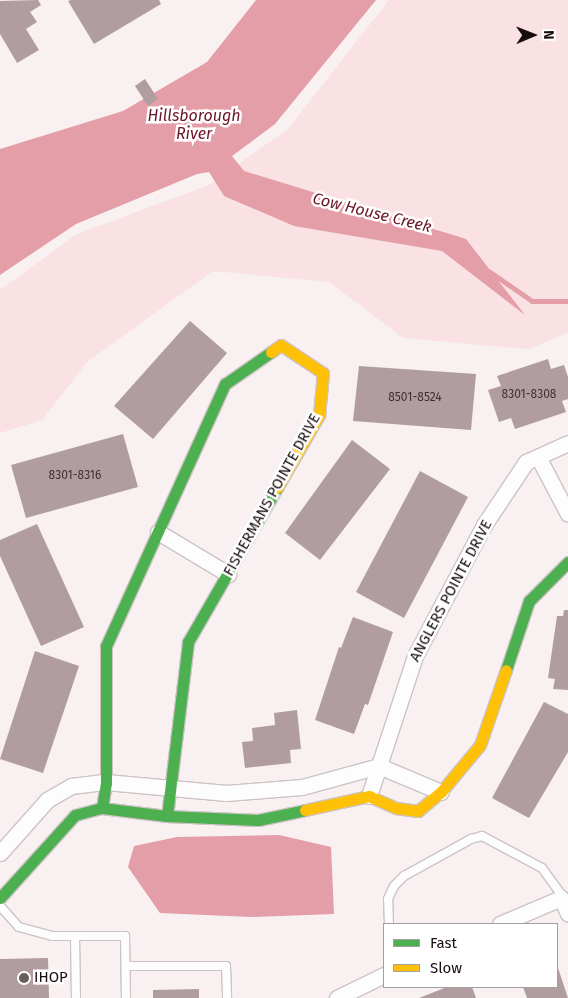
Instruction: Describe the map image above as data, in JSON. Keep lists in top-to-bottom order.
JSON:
{
  "streets": {
    "street": ["FISHERMANS POINTE DRIVE", "ANGLERS POINTE DRIVE"]
  },
  "water": ["Hillsborough River", "Cow House Creek"],
  "places": ["IHOP"],
  "house_numbers": ["8301-8308", "8501-8524", "8301-8316"],
  "legend": ["Fast", "Slow"],
  "north": "right"
}
